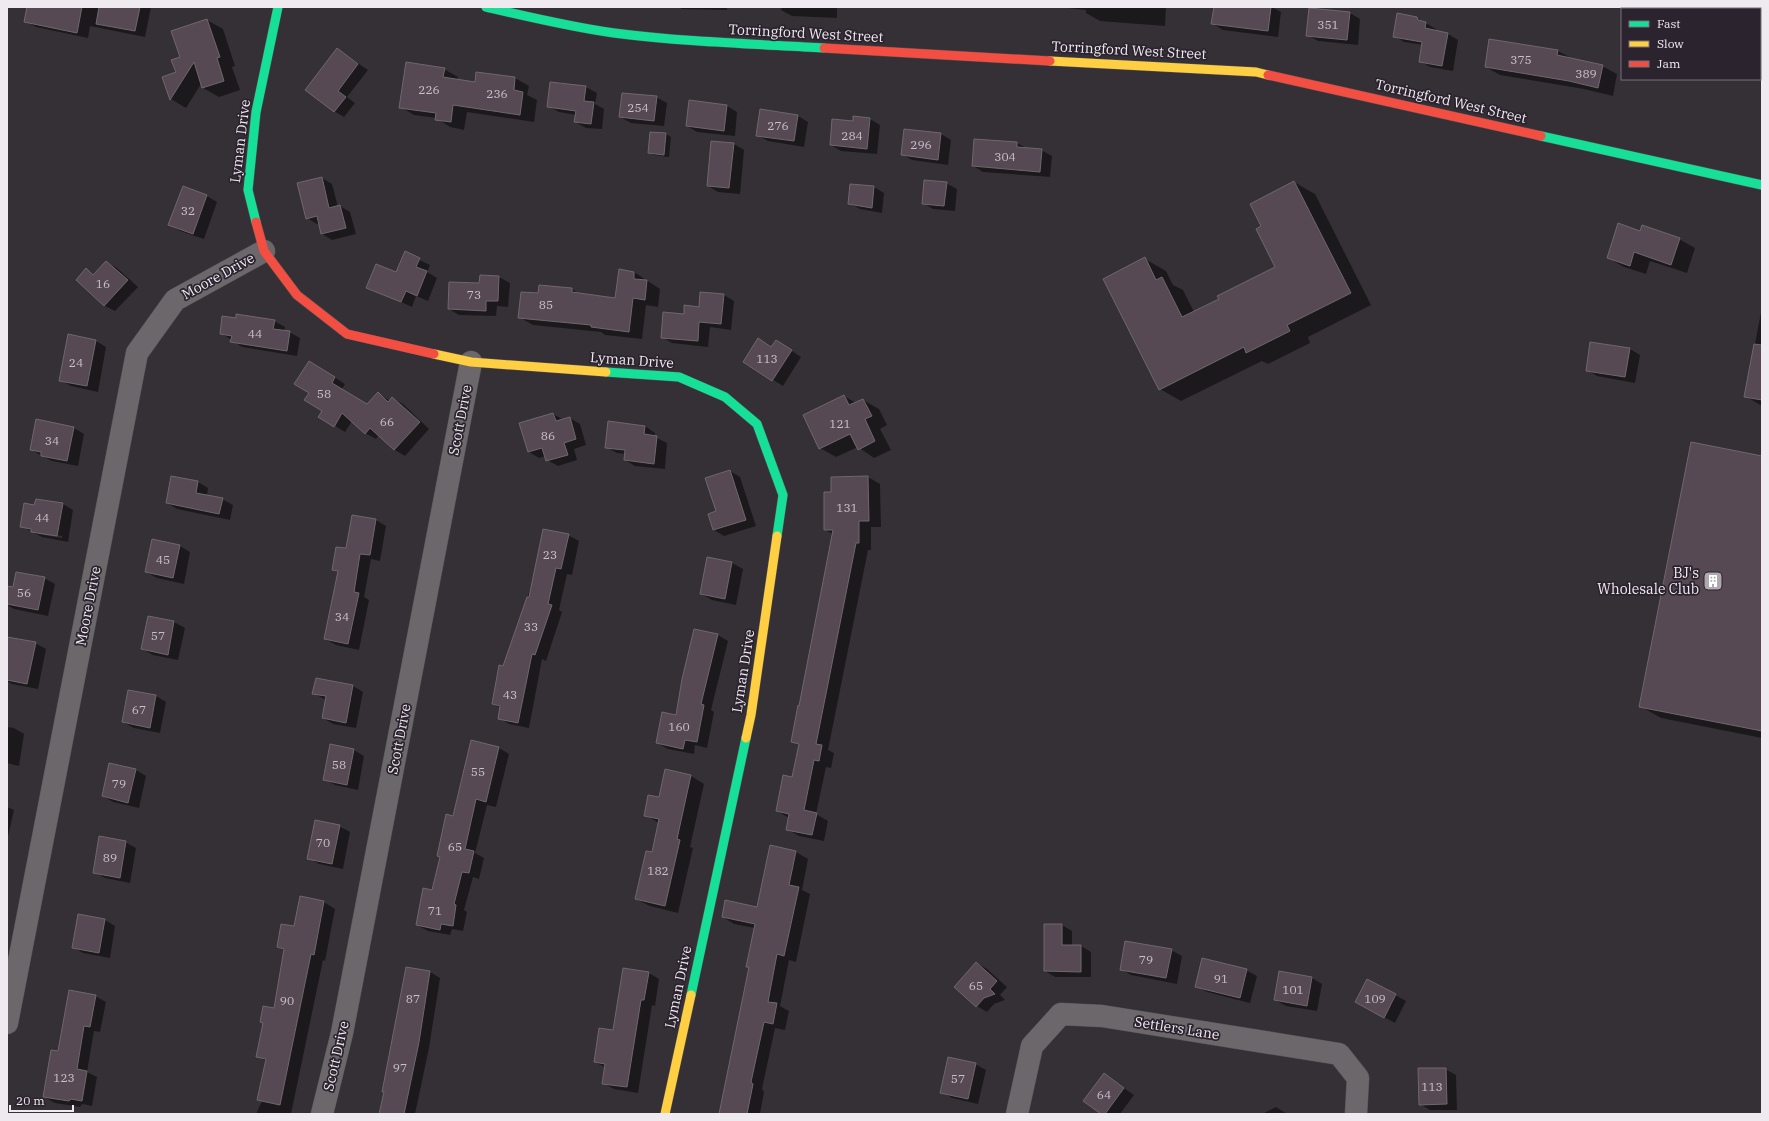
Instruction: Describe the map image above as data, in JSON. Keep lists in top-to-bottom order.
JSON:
{
  "streets": {
    "street": [
      "Torringford West Street",
      "Lyman Drive",
      "Moore Drive",
      "Scott Drive",
      "Settlers Lane"
    ]
  },
  "crossings": [
    ["Lyman Drive", "Moore Drive"],
    ["Lyman Drive", "Scott Drive"]
  ],
  "places": {
    "building": ["BJ's Wholesale Club"]
  },
  "house_numbers": [
    "351",
    "375",
    "389",
    "226",
    "236",
    "254",
    "276",
    "284",
    "296",
    "304",
    "32",
    "16",
    "73",
    "85",
    "44",
    "113",
    "24",
    "58",
    "66",
    "121",
    "86",
    "34",
    "131",
    "44",
    "23",
    "45",
    "56",
    "34",
    "33",
    "57",
    "43",
    "67",
    "160",
    "58",
    "55",
    "79",
    "70",
    "65",
    "89",
    "182",
    "71",
    "79",
    "91",
    "65",
    "101",
    "87",
    "109",
    "90",
    "97",
    "123",
    "57",
    "113",
    "64"
  ],
  "legend": ["Fast", "Slow", "Jam"],
  "scale_bar": "20 m"
}
